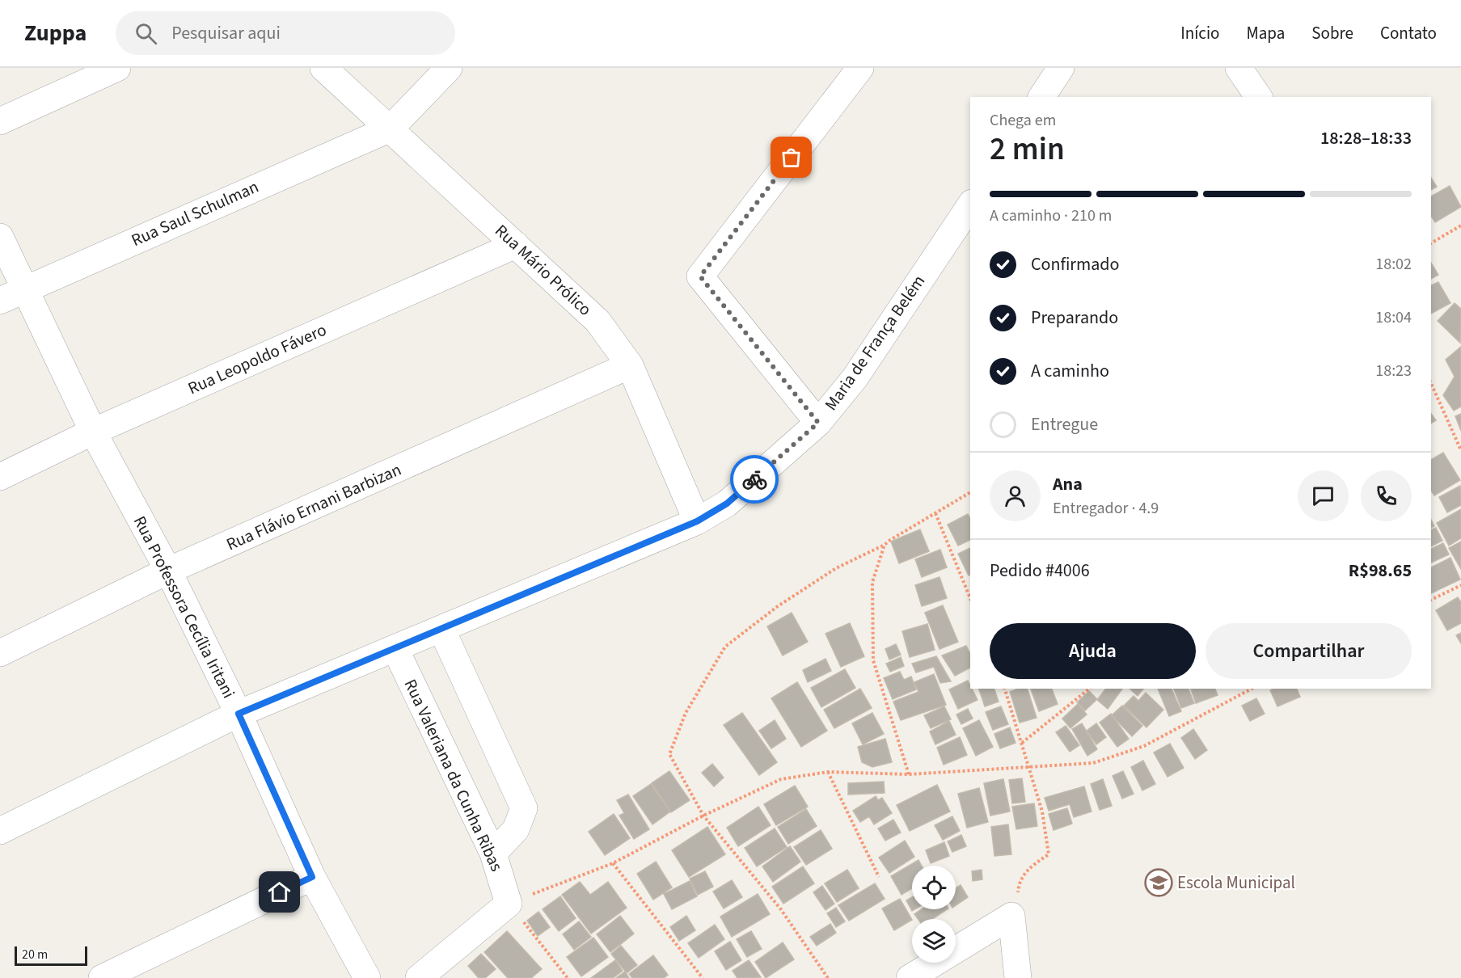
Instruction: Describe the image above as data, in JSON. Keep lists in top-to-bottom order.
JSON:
{
  "streets": {
    "street": [
      "Rua Saul Schulman",
      "Rua Mário Prólico",
      "Maria de França Belém",
      "Rua Leopoldo Fávero",
      "Rua Flávio Ernani Barbizan",
      "Rua Professora Cecília Iritani",
      "Rua Valeriana da Cunha Ribas"
    ]
  },
  "crossings": [
    ["Rua Saul Schulman", "Rua Mário Prólico"],
    ["Rua Saul Schulman", "Rua Professora Cecília Iritani"],
    ["Rua Mário Prólico", "Rua Leopoldo Fávero"],
    ["Rua Mário Prólico", "Rua Flávio Ernani Barbizan"],
    ["Rua Leopoldo Fávero", "Rua Professora Cecília Iritani"],
    ["Rua Flávio Ernani Barbizan", "Rua Professora Cecília Iritani"]
  ],
  "places": {
    "school or university": ["Escola Municipal"]
  },
  "scale_bar": "20 m",
  "page": {
    "header": "Zuppa",
    "search": "Pesquisar aqui",
    "nav": [
      "Início",
      "Mapa",
      "Sobre",
      "Contato"
    ],
    "heading": ["2 min", "Chega em", "18:28–18:33"],
    "panel": [
      "Ana",
      "Entregador · 4.9",
      "Pedido #4006",
      "R$98.65"
    ],
    "bar": "A caminho · 210 m",
    "list": [
      ["Confirmado", "18:02"],
      ["Preparando", "18:04"],
      ["A caminho", "18:23"],
      "Entregue"
    ],
    "buttons": ["Ajuda", "Compartilhar"],
    "scale": "20 m"
  }
}
